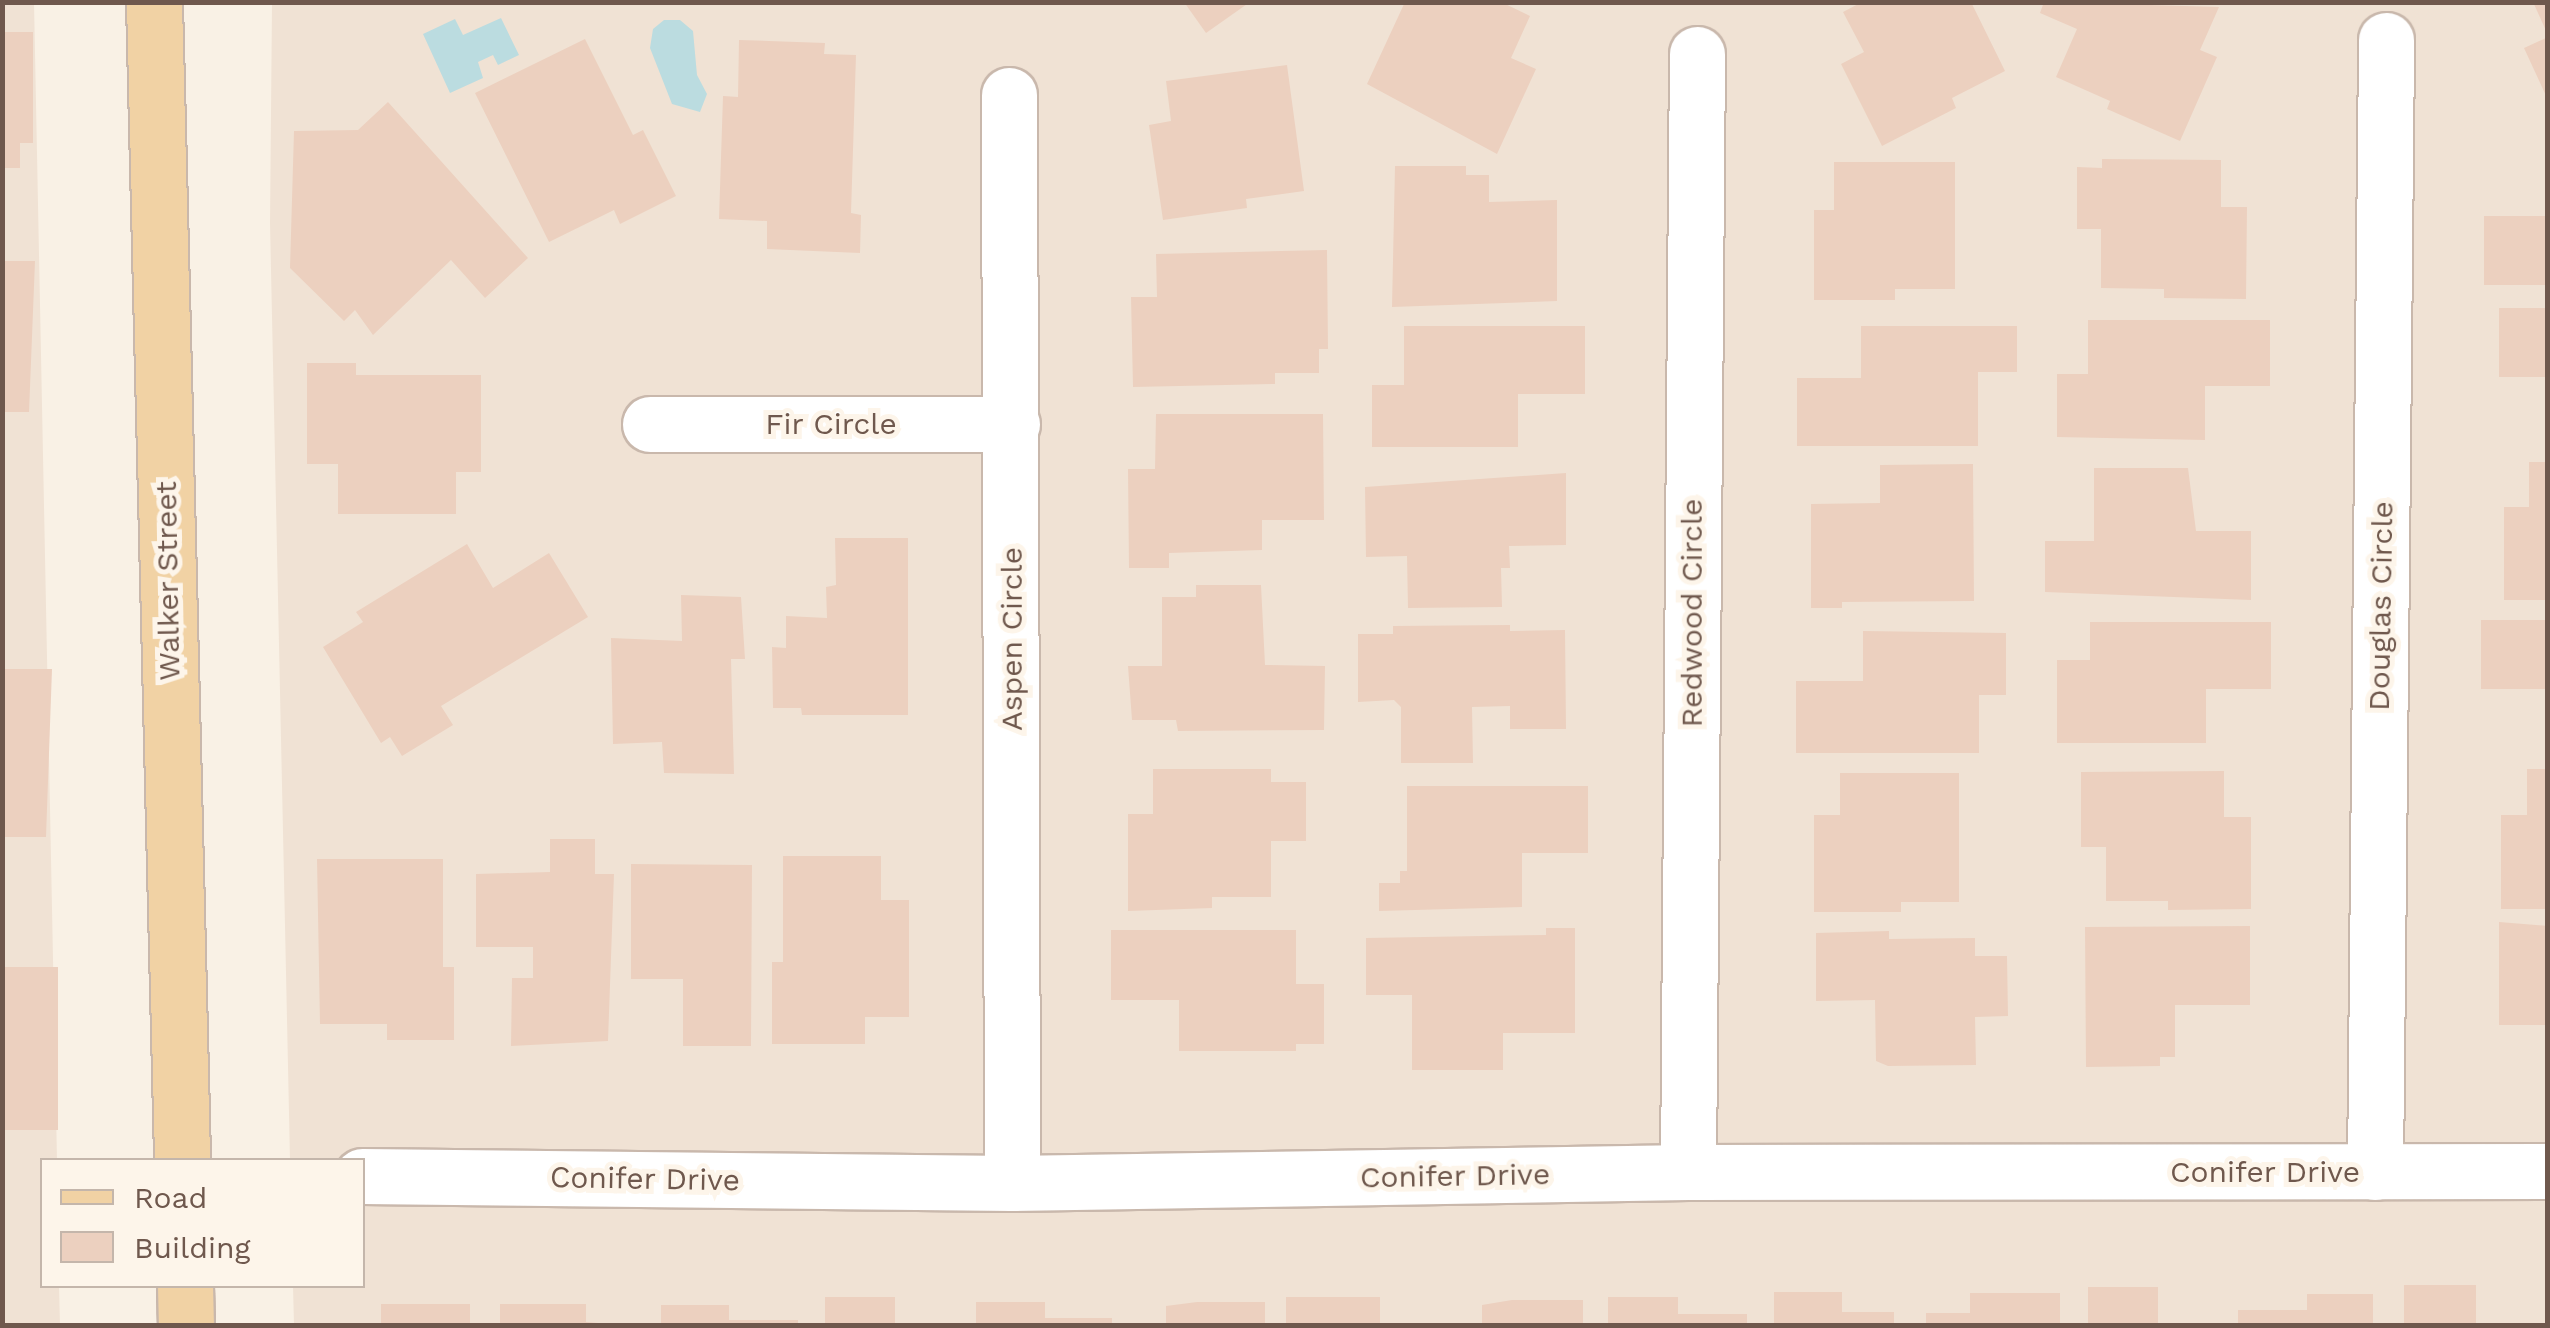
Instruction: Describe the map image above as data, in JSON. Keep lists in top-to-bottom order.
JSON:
{
  "streets": {
    "main road": ["Walker Street"],
    "street": [
      "Fir Circle",
      "Douglas Circle",
      "Redwood Circle",
      "Aspen Circle",
      "Conifer Drive"
    ]
  },
  "crossings": [
    ["Fir Circle", "Aspen Circle"],
    ["Douglas Circle", "Conifer Drive"],
    ["Redwood Circle", "Conifer Drive"],
    ["Aspen Circle", "Conifer Drive"]
  ],
  "legend": ["Road", "Building"]
}
